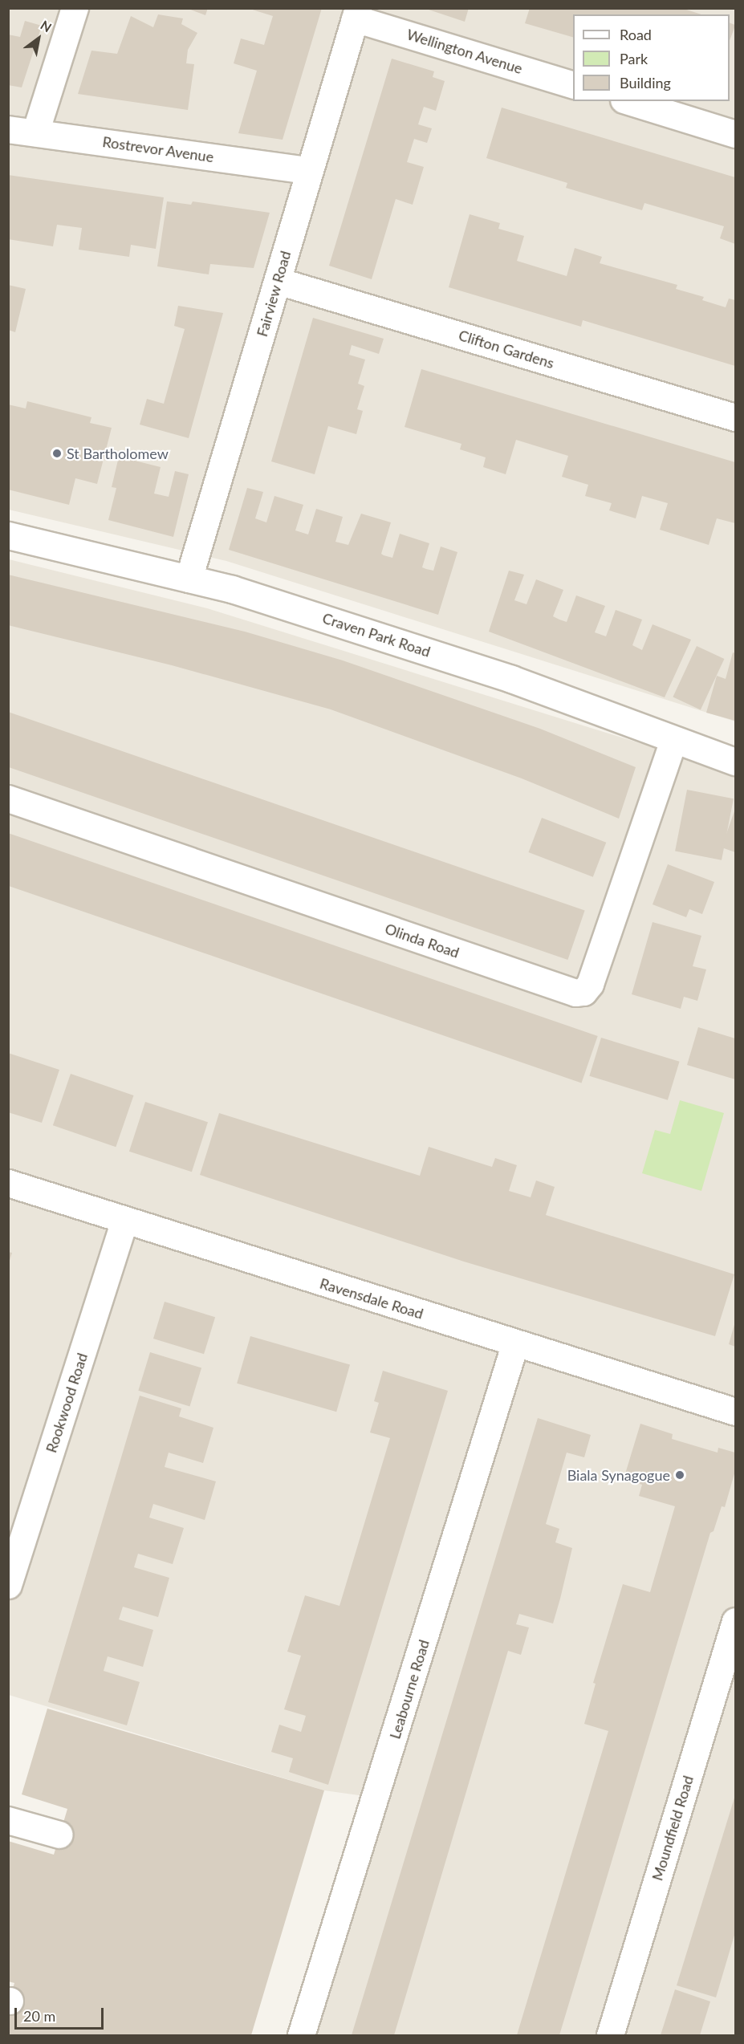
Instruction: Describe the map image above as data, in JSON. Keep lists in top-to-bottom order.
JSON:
{
  "streets": {
    "street": [
      "Wellington Avenue",
      "Rostrevor Avenue",
      "Fairview Road",
      "Clifton Gardens",
      "Craven Park Road",
      "Olinda Road",
      "Ravensdale Road",
      "Rookwood Road",
      "Leabourne Road",
      "Moundfield Road"
    ]
  },
  "crossings": [
    ["Wellington Avenue", "Fairview Road"],
    ["Rostrevor Avenue", "Fairview Road"],
    ["Fairview Road", "Clifton Gardens"],
    ["Fairview Road", "Craven Park Road"],
    ["Craven Park Road", "Olinda Road"],
    ["Ravensdale Road", "Rookwood Road"],
    ["Ravensdale Road", "Leabourne Road"]
  ],
  "places": ["St Bartholomew", "Biala Synagogue"],
  "legend": ["Road", "Park", "Building"],
  "scale_bar": "20 m",
  "north": "top right"
}
